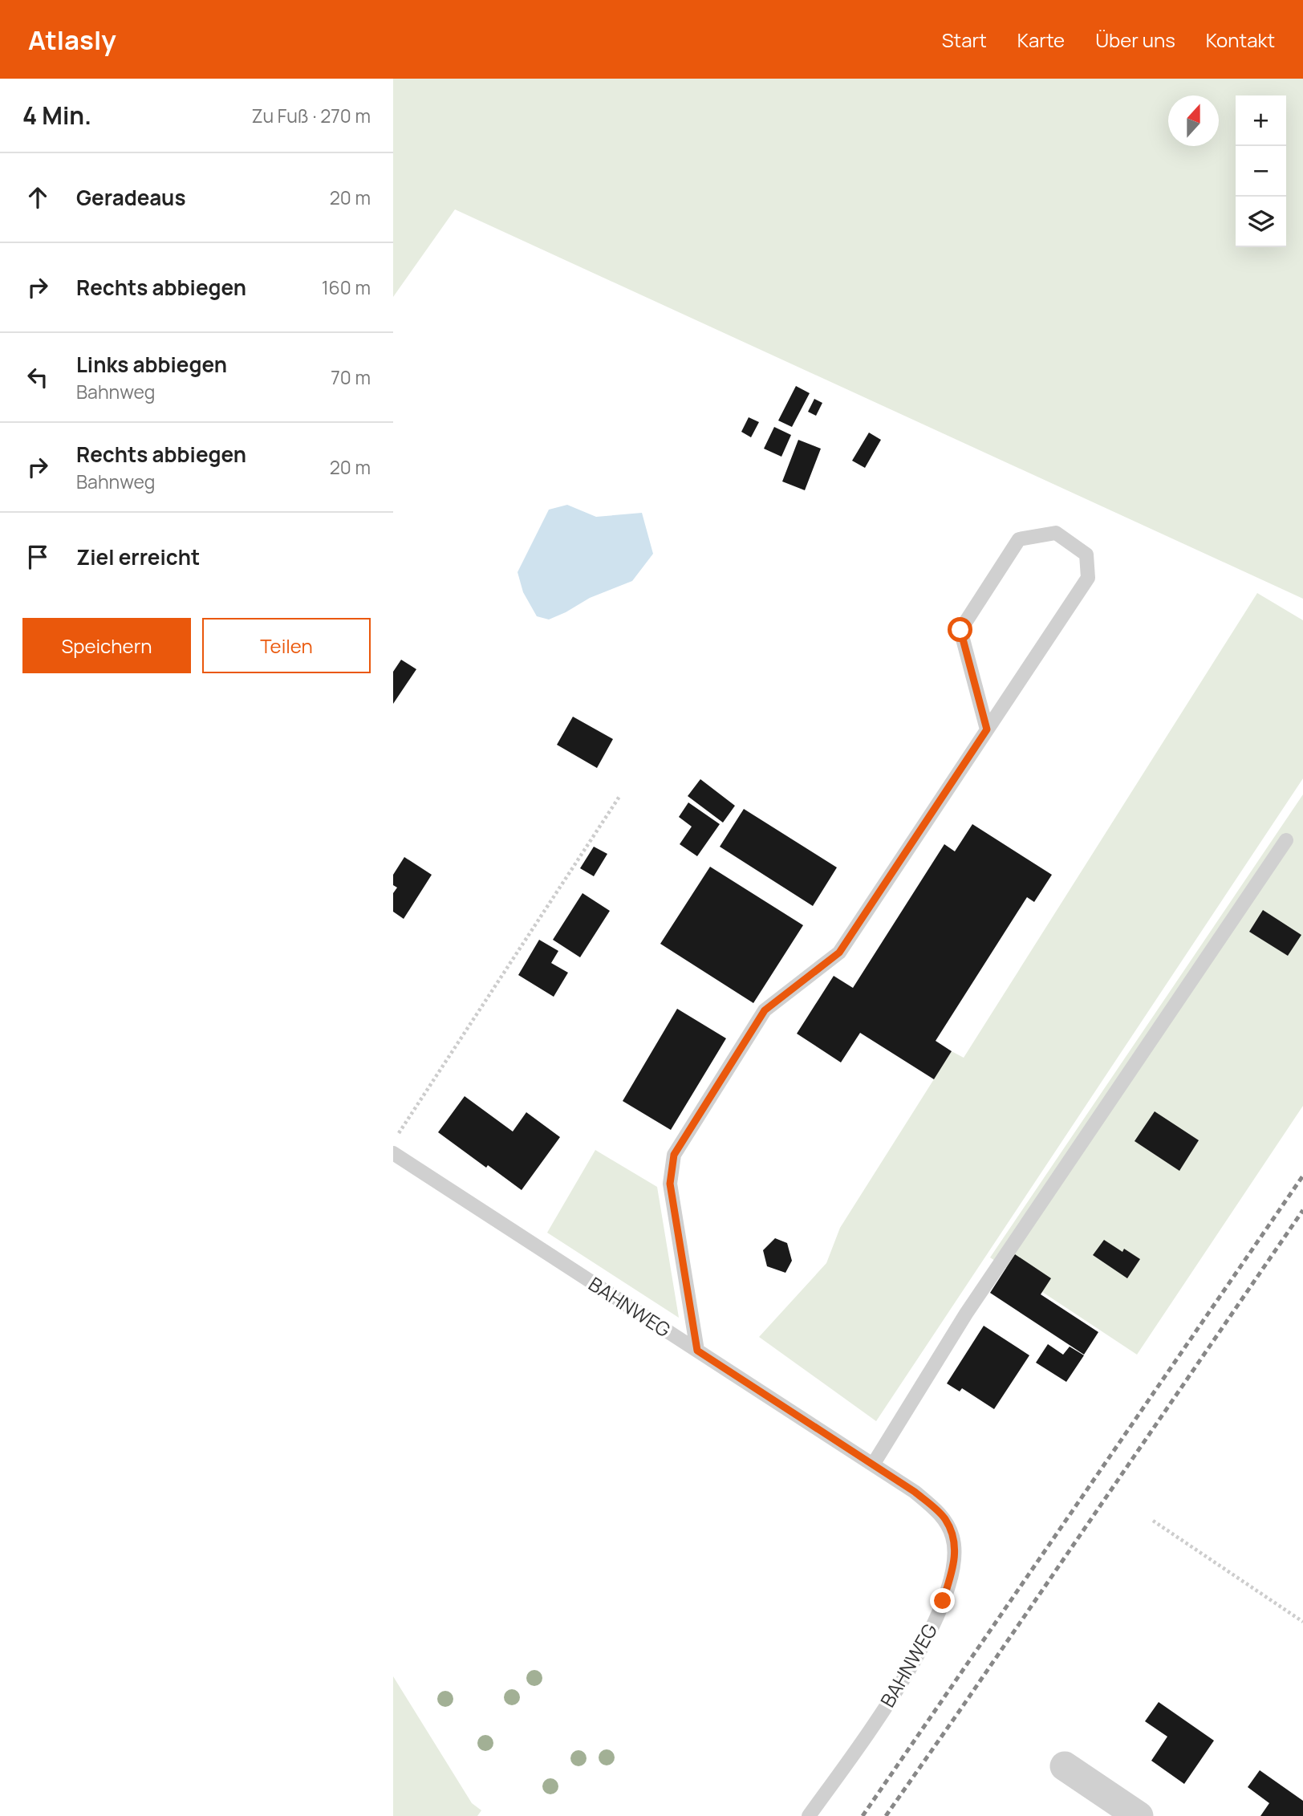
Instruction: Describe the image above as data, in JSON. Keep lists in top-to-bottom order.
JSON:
{
  "streets": {
    "lane": ["BAHNWEG"]
  },
  "north": "top",
  "page": {
    "header": "Atlasly",
    "nav": [
      "Start",
      "Karte",
      "Über uns",
      "Kontakt"
    ],
    "heading": ["4 Min.", "Zu Fuß · 270 m"],
    "map_buttons": ["+", "−"],
    "list": [
      ["Geradeaus", "20 m"],
      ["Rechts abbiegen", "160 m"],
      ["Links abbiegen", "Bahnweg", "70 m"],
      ["Rechts abbiegen", "Bahnweg", "20 m"],
      "Ziel erreicht"
    ],
    "buttons": ["Speichern", "Teilen"]
  }
}
